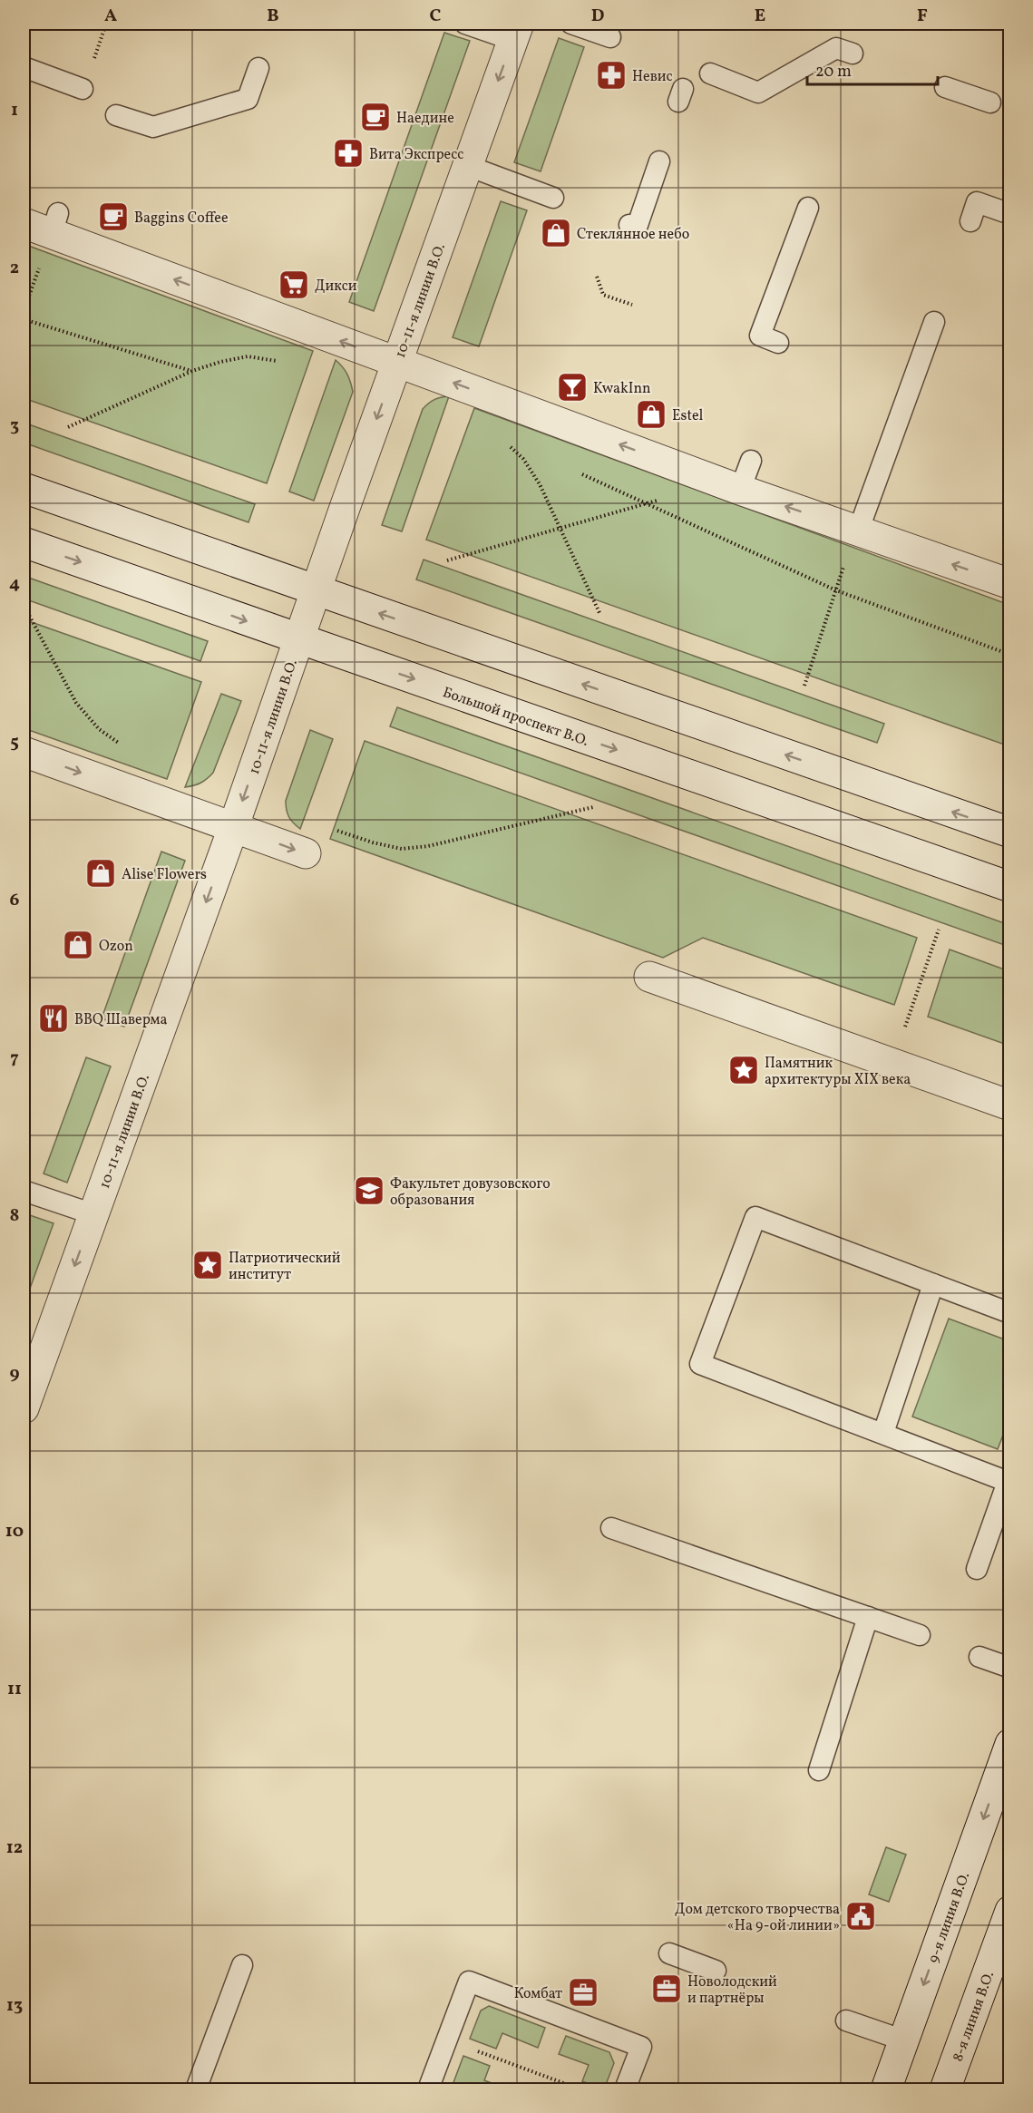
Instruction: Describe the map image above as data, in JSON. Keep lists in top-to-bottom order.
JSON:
{
  "streets": {
    "street": [
      "10-11-я линии В.О.",
      "Большой проспект В.О.",
      "9-я линия В.О.",
      "8-я линия В.О."
    ]
  },
  "crossings": [
    ["10-11-я линии В.О.", "Большой проспект В.О."]
  ],
  "one_way": ["10-11-я линии В.О.", "9-я линия В.О."],
  "places": {
    "pharmacy": ["Невис", "Вита Экспресс"],
    "cafe": ["Наедине", "Baggins Coffee"],
    "shop": [
      "Стеклянное небо",
      "Estel",
      "Alise Flowers",
      "Ozon"
    ],
    "supermarket": ["Дикси"],
    "bar": ["KwakInn"],
    "restaurant": ["BBQ Шаверма"],
    "place": ["Памятник архитектуры XIX века", "Патриотический институт"],
    "school or university": ["Факультет довузовского образования"],
    "public building": ["Дом детского творчества «На 9-ой линии»"],
    "office": ["Новолодский и партнёры", "Комбат"]
  },
  "scale_bar": "20 m",
  "grid": {
    "columns": [
      "A",
      "B",
      "C",
      "D",
      "E",
      "F"
    ],
    "rows": [
      "1",
      "2",
      "3",
      "4",
      "5",
      "6",
      "7",
      "8",
      "9",
      "10",
      "11",
      "12",
      "13"
    ]
  }
}
